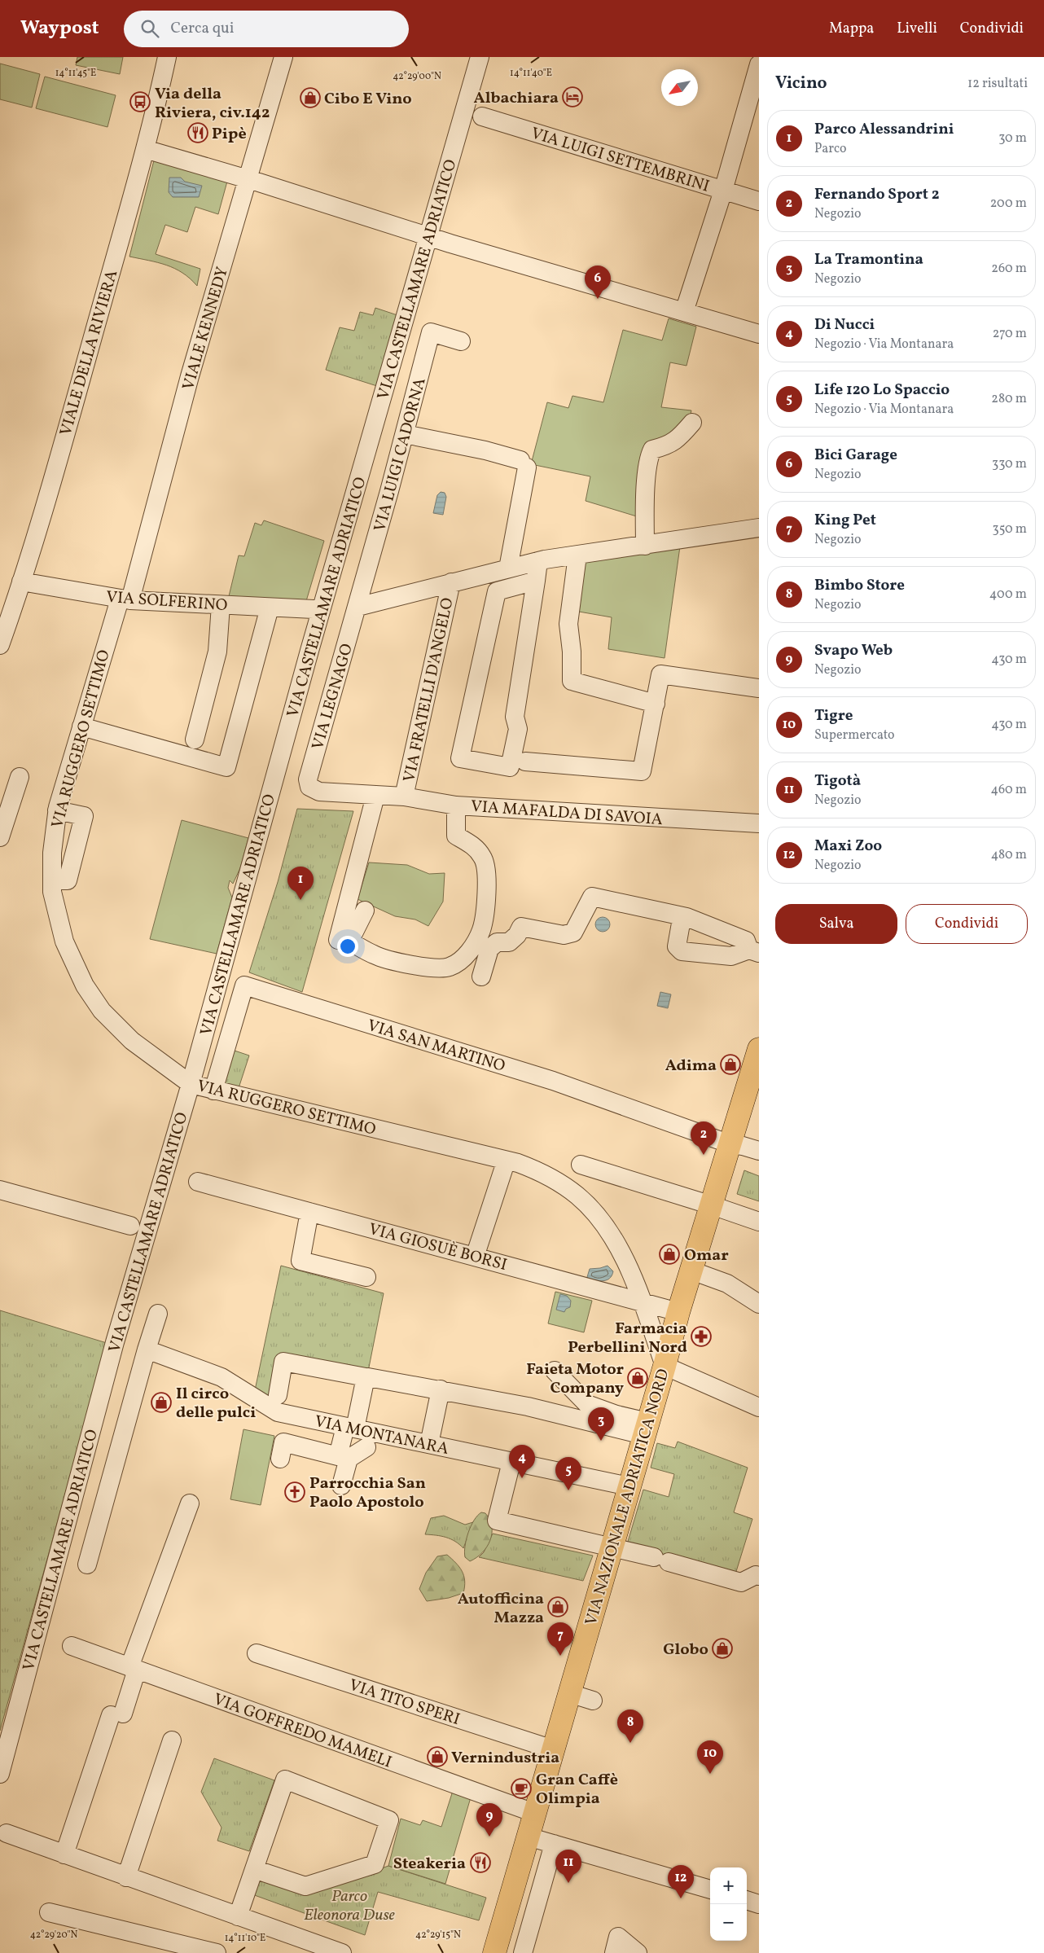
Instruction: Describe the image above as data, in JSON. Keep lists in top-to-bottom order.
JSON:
{
  "streets": {
    "main road": ["VIA NAZIONALE ADRIATICA NORD"],
    "street": [
      "VIA LUIGI SETTEMBRINI",
      "VIA CASTELLAMARE ADRIATICO",
      "VIALE KENNEDY",
      "VIALE DELLA RIVIERA",
      "VIA LUIGI CADORNA",
      "VIA SOLFERINO",
      "VIA FRATELLI D'ANGELO",
      "VIA LEGNAGO",
      "VIA RUGGERO SETTIMO",
      "VIA MAFALDA DI SAVOIA",
      "VIA SAN MARTINO",
      "VIA GIOSUÈ BORSI",
      "VIA MONTANARA",
      "VIA TITO SPERI",
      "VIA GOFFREDO MAMELI"
    ]
  },
  "crossings": [
    ["VIA CASTELLAMARE ADRIATICO", "VIA RUGGERO SETTIMO"],
    ["VIALE KENNEDY", "VIA SOLFERINO"],
    ["VIALE KENNEDY", "VIA RUGGERO SETTIMO"],
    ["VIALE DELLA RIVIERA", "VIA SOLFERINO"],
    ["VIA LUIGI CADORNA", "VIA LEGNAGO"],
    ["VIA SOLFERINO", "VIA RUGGERO SETTIMO"],
    ["VIA FRATELLI D'ANGELO", "VIA MAFALDA DI SAVOIA"],
    ["VIA LEGNAGO", "VIA MAFALDA DI SAVOIA"],
    ["VIA RUGGERO SETTIMO", "VIA SAN MARTINO"],
    ["VIA RUGGERO SETTIMO", "VIA GIOSUÈ BORSI"],
    ["VIA RUGGERO SETTIMO", "VIA NAZIONALE ADRIATICA NORD"],
    ["VIA SAN MARTINO", "VIA NAZIONALE ADRIATICA NORD"],
    ["VIA GIOSUÈ BORSI", "VIA NAZIONALE ADRIATICA NORD"],
    ["VIA MONTANARA", "VIA NAZIONALE ADRIATICA NORD"],
    ["VIA NAZIONALE ADRIATICA NORD", "VIA TITO SPERI"],
    ["VIA NAZIONALE ADRIATICA NORD", "VIA GOFFREDO MAMELI"]
  ],
  "parks": ["Parco Eleonora Duse"],
  "places": {
    "hotel": ["Albachiara"],
    "shop": [
      "Cibo E Vino",
      "Adima",
      "Omar",
      "Faieta Motor Company",
      "Il circo delle pulci",
      "Autofficina Mazza",
      "Globo",
      "Vernindustria"
    ],
    "bus stop": ["Via della Riviera, civ.142"],
    "restaurant": ["Pipè", "Steakeria"],
    "pharmacy": ["Farmacia Perbellini Nord"],
    "church": ["Parrocchia San Paolo Apostolo"],
    "cafe": ["Gran Caffè Olimpia"]
  },
  "north": "bottom left",
  "page": {
    "header": "Waypost",
    "search": "Cerca qui",
    "nav": ["Mappa", "Livelli", "Condividi"],
    "heading": ["Vicino", "12 risultati"],
    "list": [
      {
        "mark": "1",
        "name": "Parco Alessandrini",
        "note": "Parco",
        "value": "30 m"
      },
      {
        "mark": "2",
        "name": "Fernando Sport 2",
        "note": "Negozio",
        "value": "200 m"
      },
      {
        "mark": "3",
        "name": "La Tramontina",
        "note": "Negozio",
        "value": "260 m"
      },
      {
        "mark": "4",
        "name": "Di Nucci",
        "note": "Negozio · Via Montanara",
        "value": "270 m"
      },
      {
        "mark": "5",
        "name": "Life 120 Lo Spaccio",
        "note": "Negozio · Via Montanara",
        "value": "280 m"
      },
      {
        "mark": "6",
        "name": "Bici Garage",
        "note": "Negozio",
        "value": "330 m"
      },
      {
        "mark": "7",
        "name": "King Pet",
        "note": "Negozio",
        "value": "350 m"
      },
      {
        "mark": "8",
        "name": "Bimbo Store",
        "note": "Negozio",
        "value": "400 m"
      },
      {
        "mark": "9",
        "name": "Svapo Web",
        "note": "Negozio",
        "value": "430 m"
      },
      {
        "mark": "10",
        "name": "Tigre",
        "note": "Supermercato",
        "value": "430 m"
      },
      {
        "mark": "11",
        "name": "Tigotà",
        "note": "Negozio",
        "value": "460 m"
      },
      {
        "mark": "12",
        "name": "Maxi Zoo",
        "note": "Negozio",
        "value": "480 m"
      }
    ],
    "pins": [
      "6",
      "1",
      "2",
      "3",
      "4",
      "5",
      "7",
      "8",
      "10",
      "9",
      "11",
      "12"
    ],
    "buttons": ["Salva", "Condividi"],
    "map_buttons": ["+", "−"]
  },
  "coordinates": [
    "14°11'45\"E",
    "14°11'40\"E",
    "42°29'00\"N",
    "42°29'20\"N",
    "42°29'15\"N",
    "14°11'10\"E"
  ]
}
